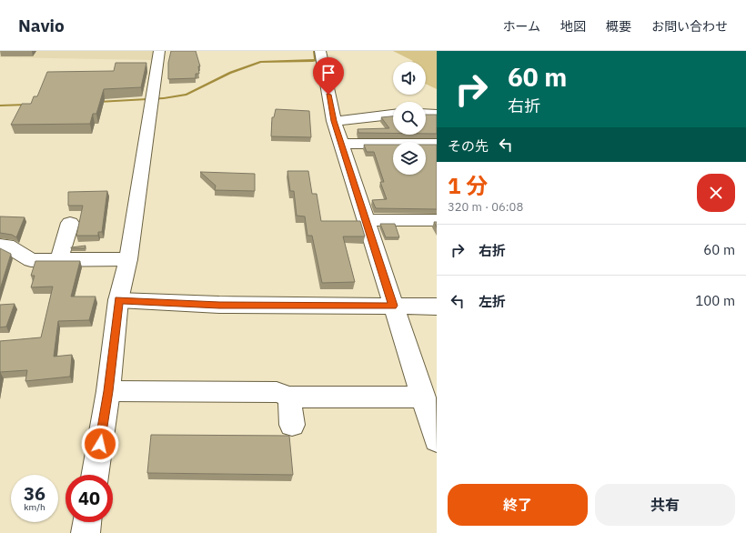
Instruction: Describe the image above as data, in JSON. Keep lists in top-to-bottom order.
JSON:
{
  "page": {
    "header": "Navio",
    "nav": [
      "ホーム",
      "地図",
      "概要",
      "お問い合わせ"
    ],
    "turn": ["60 m", "右折"],
    "then": "その先",
    "heading": ["1 分", "320 m · 06:08"],
    "list": [
      {
        "name": "右折",
        "value": "60 m"
      },
      {
        "name": "左折",
        "value": "100 m"
      }
    ],
    "speed": "36 km/h",
    "limit": "40",
    "buttons": ["終了", "共有"]
  }
}
